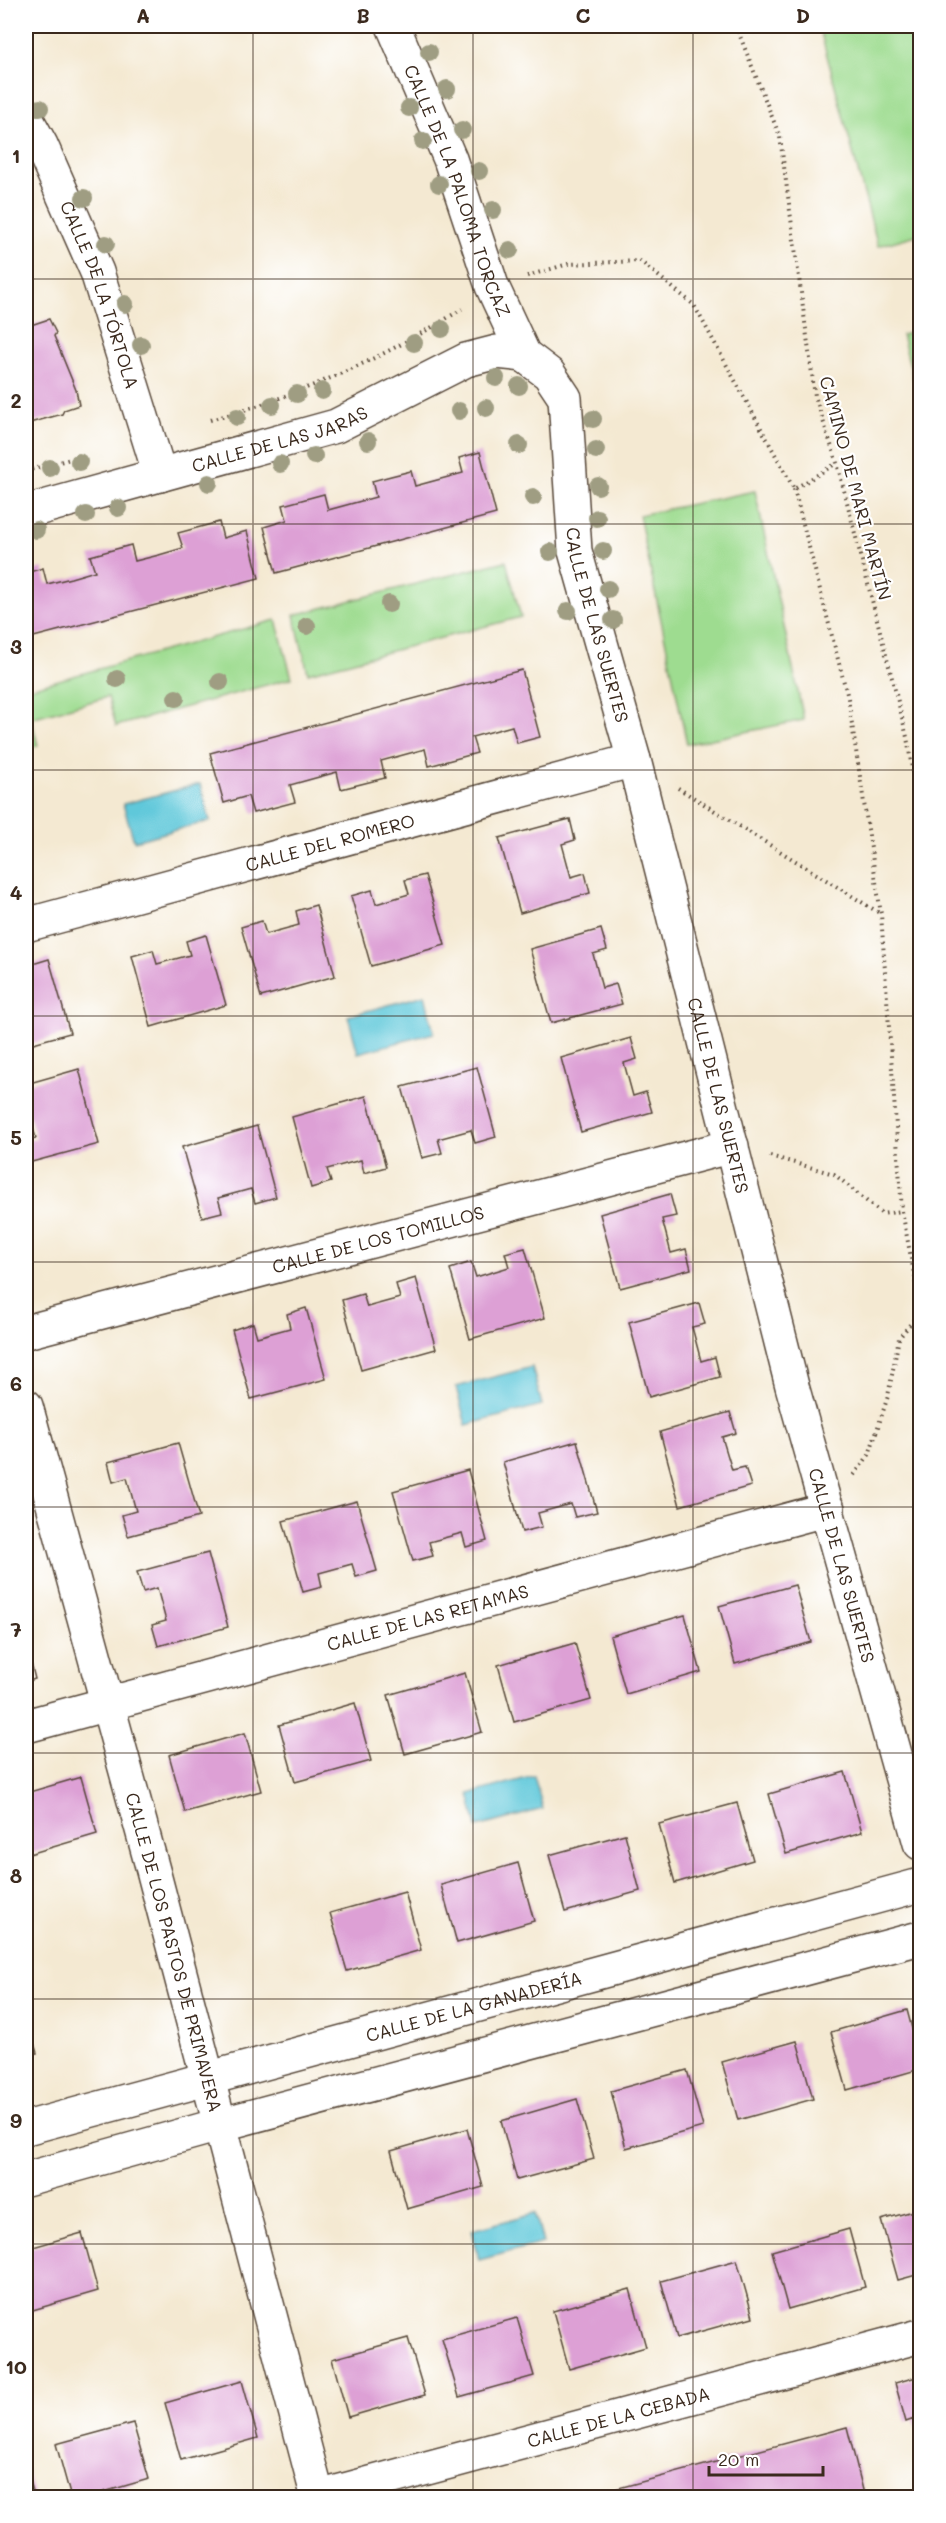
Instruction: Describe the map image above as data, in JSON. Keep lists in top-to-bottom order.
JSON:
{
  "streets": {
    "street": [
      "CALLE DE LA PALOMA TORCAZ",
      "CALLE DE LA TÓRTOLA",
      "CALLE DE LAS JARAS",
      "CALLE DE LAS SUERTES",
      "CALLE DEL ROMERO",
      "CALLE DE LOS TOMILLOS",
      "CALLE DE LAS RETAMAS",
      "CALLE DE LOS PASTOS DE PRIMAVERA",
      "CALLE DE LA GANADERÍA",
      "CALLE DE LA CEBADA"
    ],
    "path": ["CAMINO DE MARI MARTÍN"]
  },
  "crossings": [
    ["CALLE DE LA PALOMA TORCAZ", "CALLE DE LAS JARAS"],
    ["CALLE DE LA PALOMA TORCAZ", "CALLE DE LAS SUERTES"],
    ["CALLE DE LA TÓRTOLA", "CALLE DE LAS JARAS"],
    ["CALLE DE LAS JARAS", "CALLE DE LAS SUERTES"],
    ["CALLE DE LAS SUERTES", "CALLE DEL ROMERO"],
    ["CALLE DE LAS SUERTES", "CALLE DE LOS TOMILLOS"],
    ["CALLE DE LAS SUERTES", "CALLE DE LAS RETAMAS"],
    ["CALLE DE LAS RETAMAS", "CALLE DE LOS PASTOS DE PRIMAVERA"],
    ["CALLE DE LOS PASTOS DE PRIMAVERA", "CALLE DE LA GANADERÍA"],
    ["CALLE DE LOS PASTOS DE PRIMAVERA", "CALLE DE LA CEBADA"]
  ],
  "scale_bar": "20 m",
  "grid": {
    "columns": [
      "A",
      "B",
      "C",
      "D"
    ],
    "rows": [
      "1",
      "2",
      "3",
      "4",
      "5",
      "6",
      "7",
      "8",
      "9",
      "10"
    ]
  }
}
